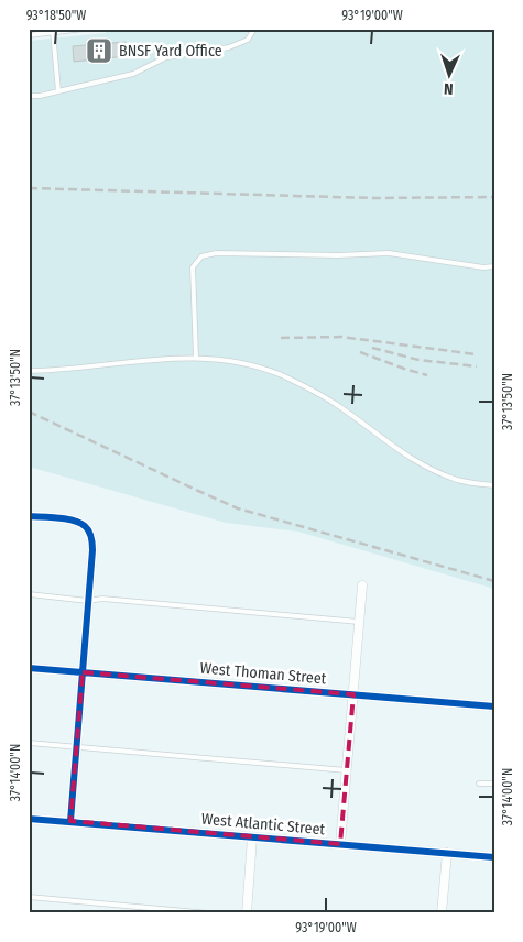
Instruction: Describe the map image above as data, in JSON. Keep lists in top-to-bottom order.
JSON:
{
  "streets": {
    "street": ["West Thoman Street", "West Atlantic Street"]
  },
  "places": {
    "building": ["BNSF Yard Office"]
  },
  "north": "bottom",
  "coordinates": [
    "93°18'50\"W",
    "93°19'00\"W",
    "37°13'50\"N",
    "37°14'00\"N"
  ]
}
